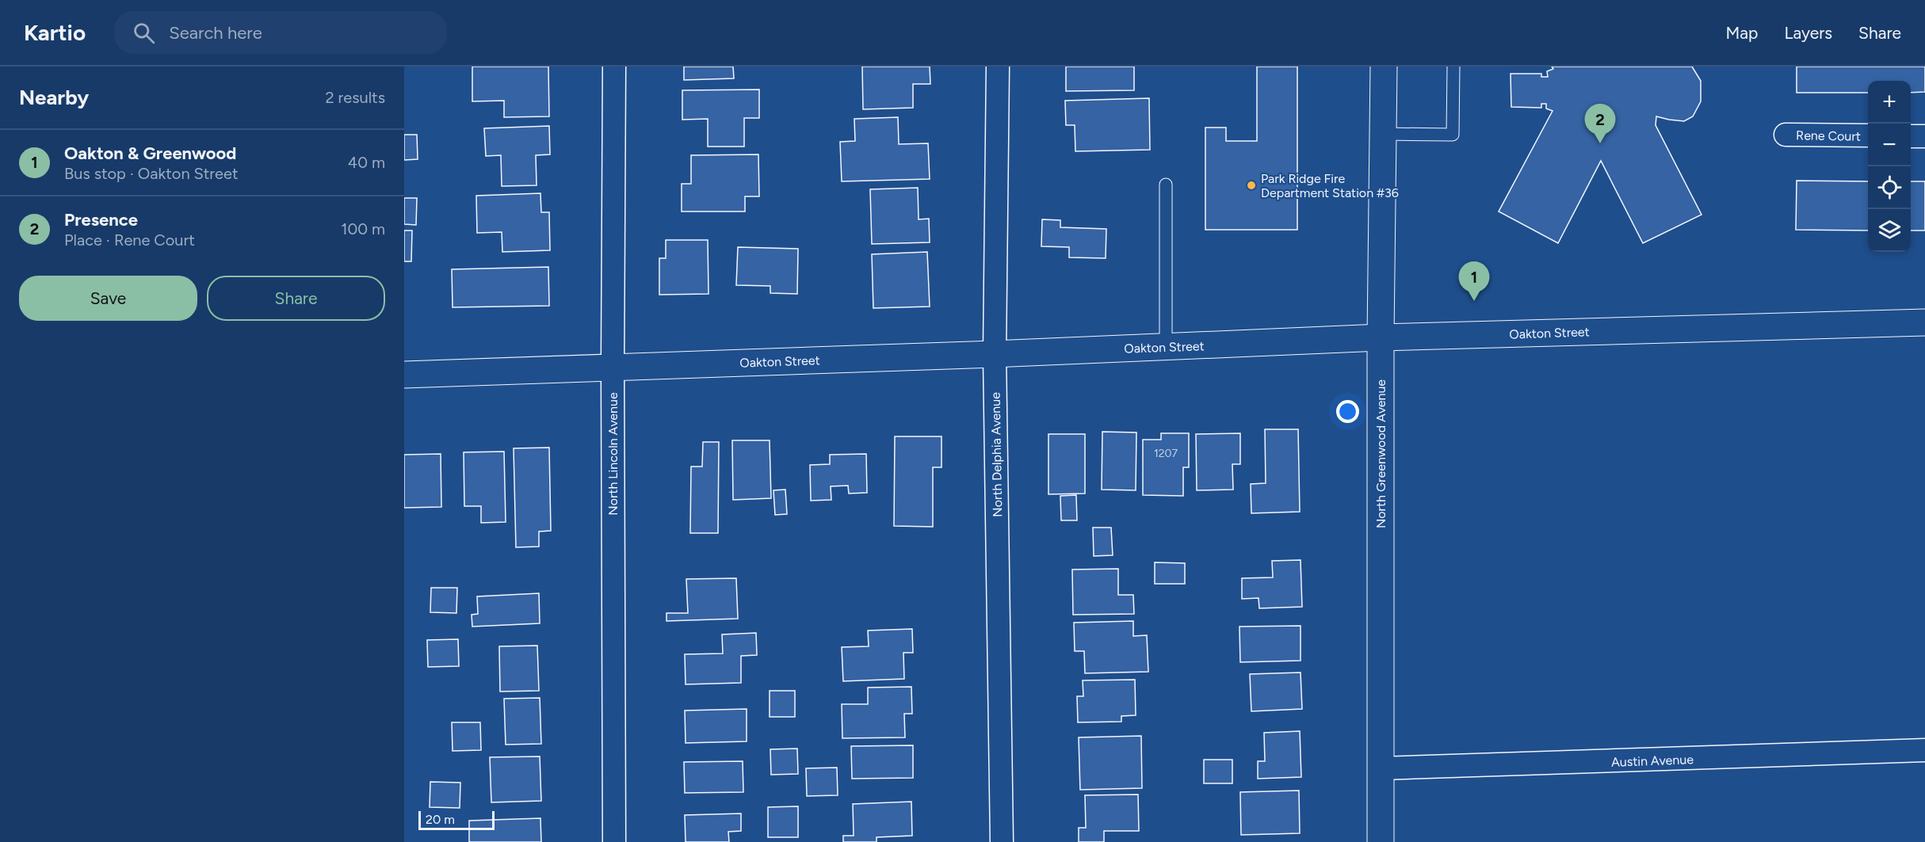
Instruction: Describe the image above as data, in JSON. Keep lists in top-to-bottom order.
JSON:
{
  "streets": {
    "main road": ["Oakton Street", "North Greenwood Avenue"],
    "street": [
      "Rene Court",
      "North Lincoln Avenue",
      "North Delphia Avenue",
      "Austin Avenue"
    ]
  },
  "crossings": [
    ["Oakton Street", "North Lincoln Avenue"],
    ["Oakton Street", "North Greenwood Avenue"],
    ["Oakton Street", "North Delphia Avenue"],
    ["North Greenwood Avenue", "Austin Avenue"]
  ],
  "places": ["Park Ridge Fire Department Station #36"],
  "house_numbers": ["1207"],
  "scale_bar": "20 m",
  "page": {
    "header": "Kartio",
    "search": "Search here",
    "nav": ["Map", "Layers", "Share"],
    "heading": ["Nearby", "2 results"],
    "map_buttons": ["+", "−"],
    "pins": ["2", "1"],
    "list": [
      {
        "mark": "1",
        "name": "Oakton & Greenwood",
        "note": "Bus stop · Oakton Street",
        "value": "40 m"
      },
      {
        "mark": "2",
        "name": "Presence",
        "note": "Place · Rene Court",
        "value": "100 m"
      }
    ],
    "buttons": ["Save", "Share"],
    "scale": "20 m"
  }
}
